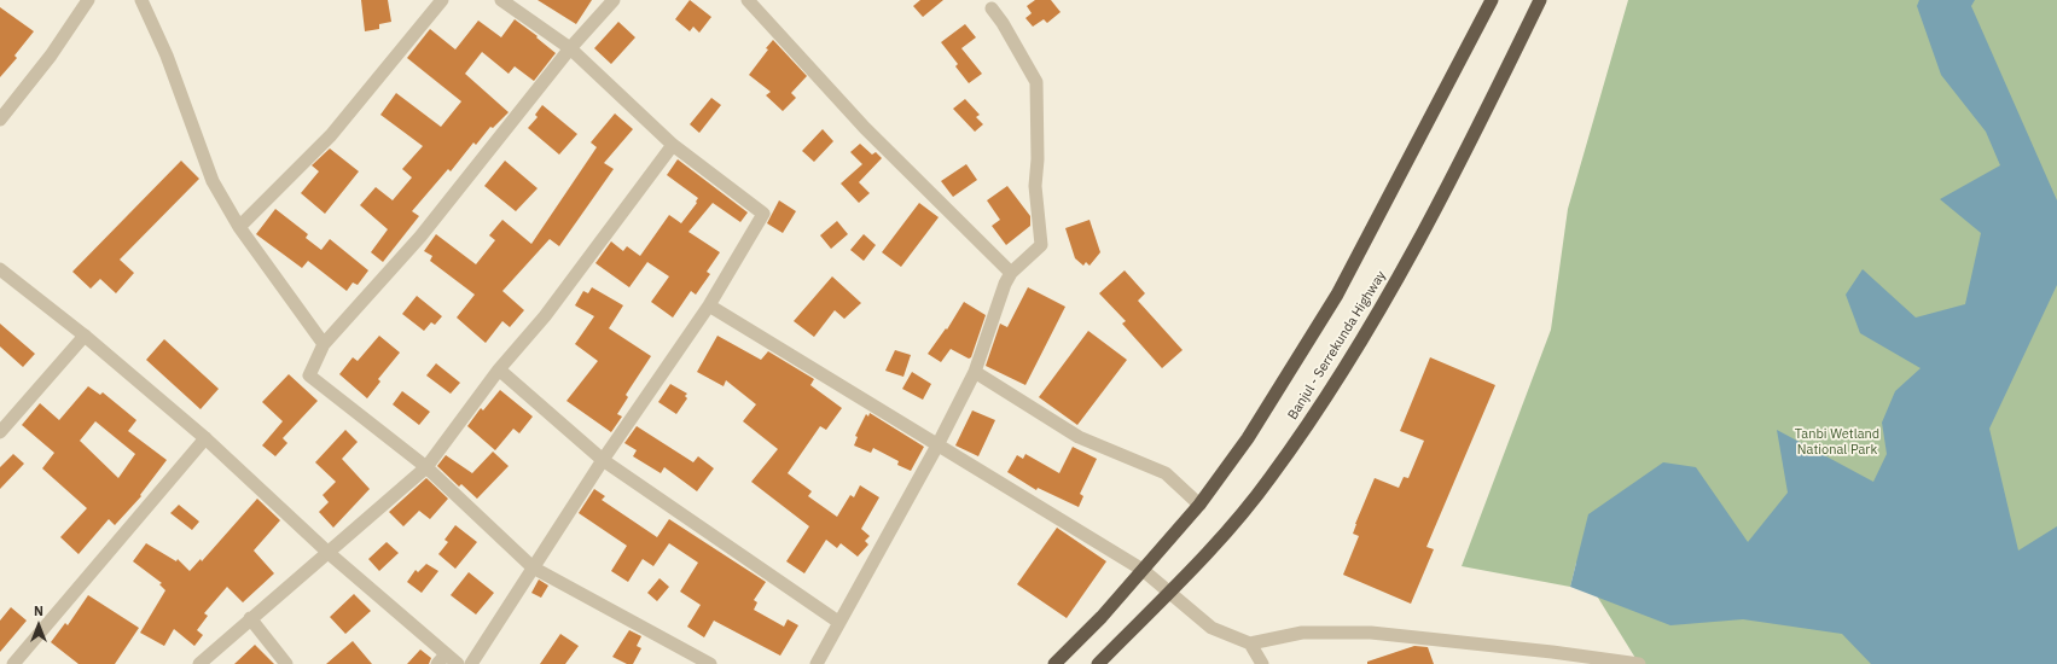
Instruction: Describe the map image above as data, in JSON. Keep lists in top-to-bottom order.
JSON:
{
  "streets": {
    "highway": ["Banjul - Serrekunda Highway"]
  },
  "parks": ["Tanbi Wetland National Park"],
  "north": "top"
}
